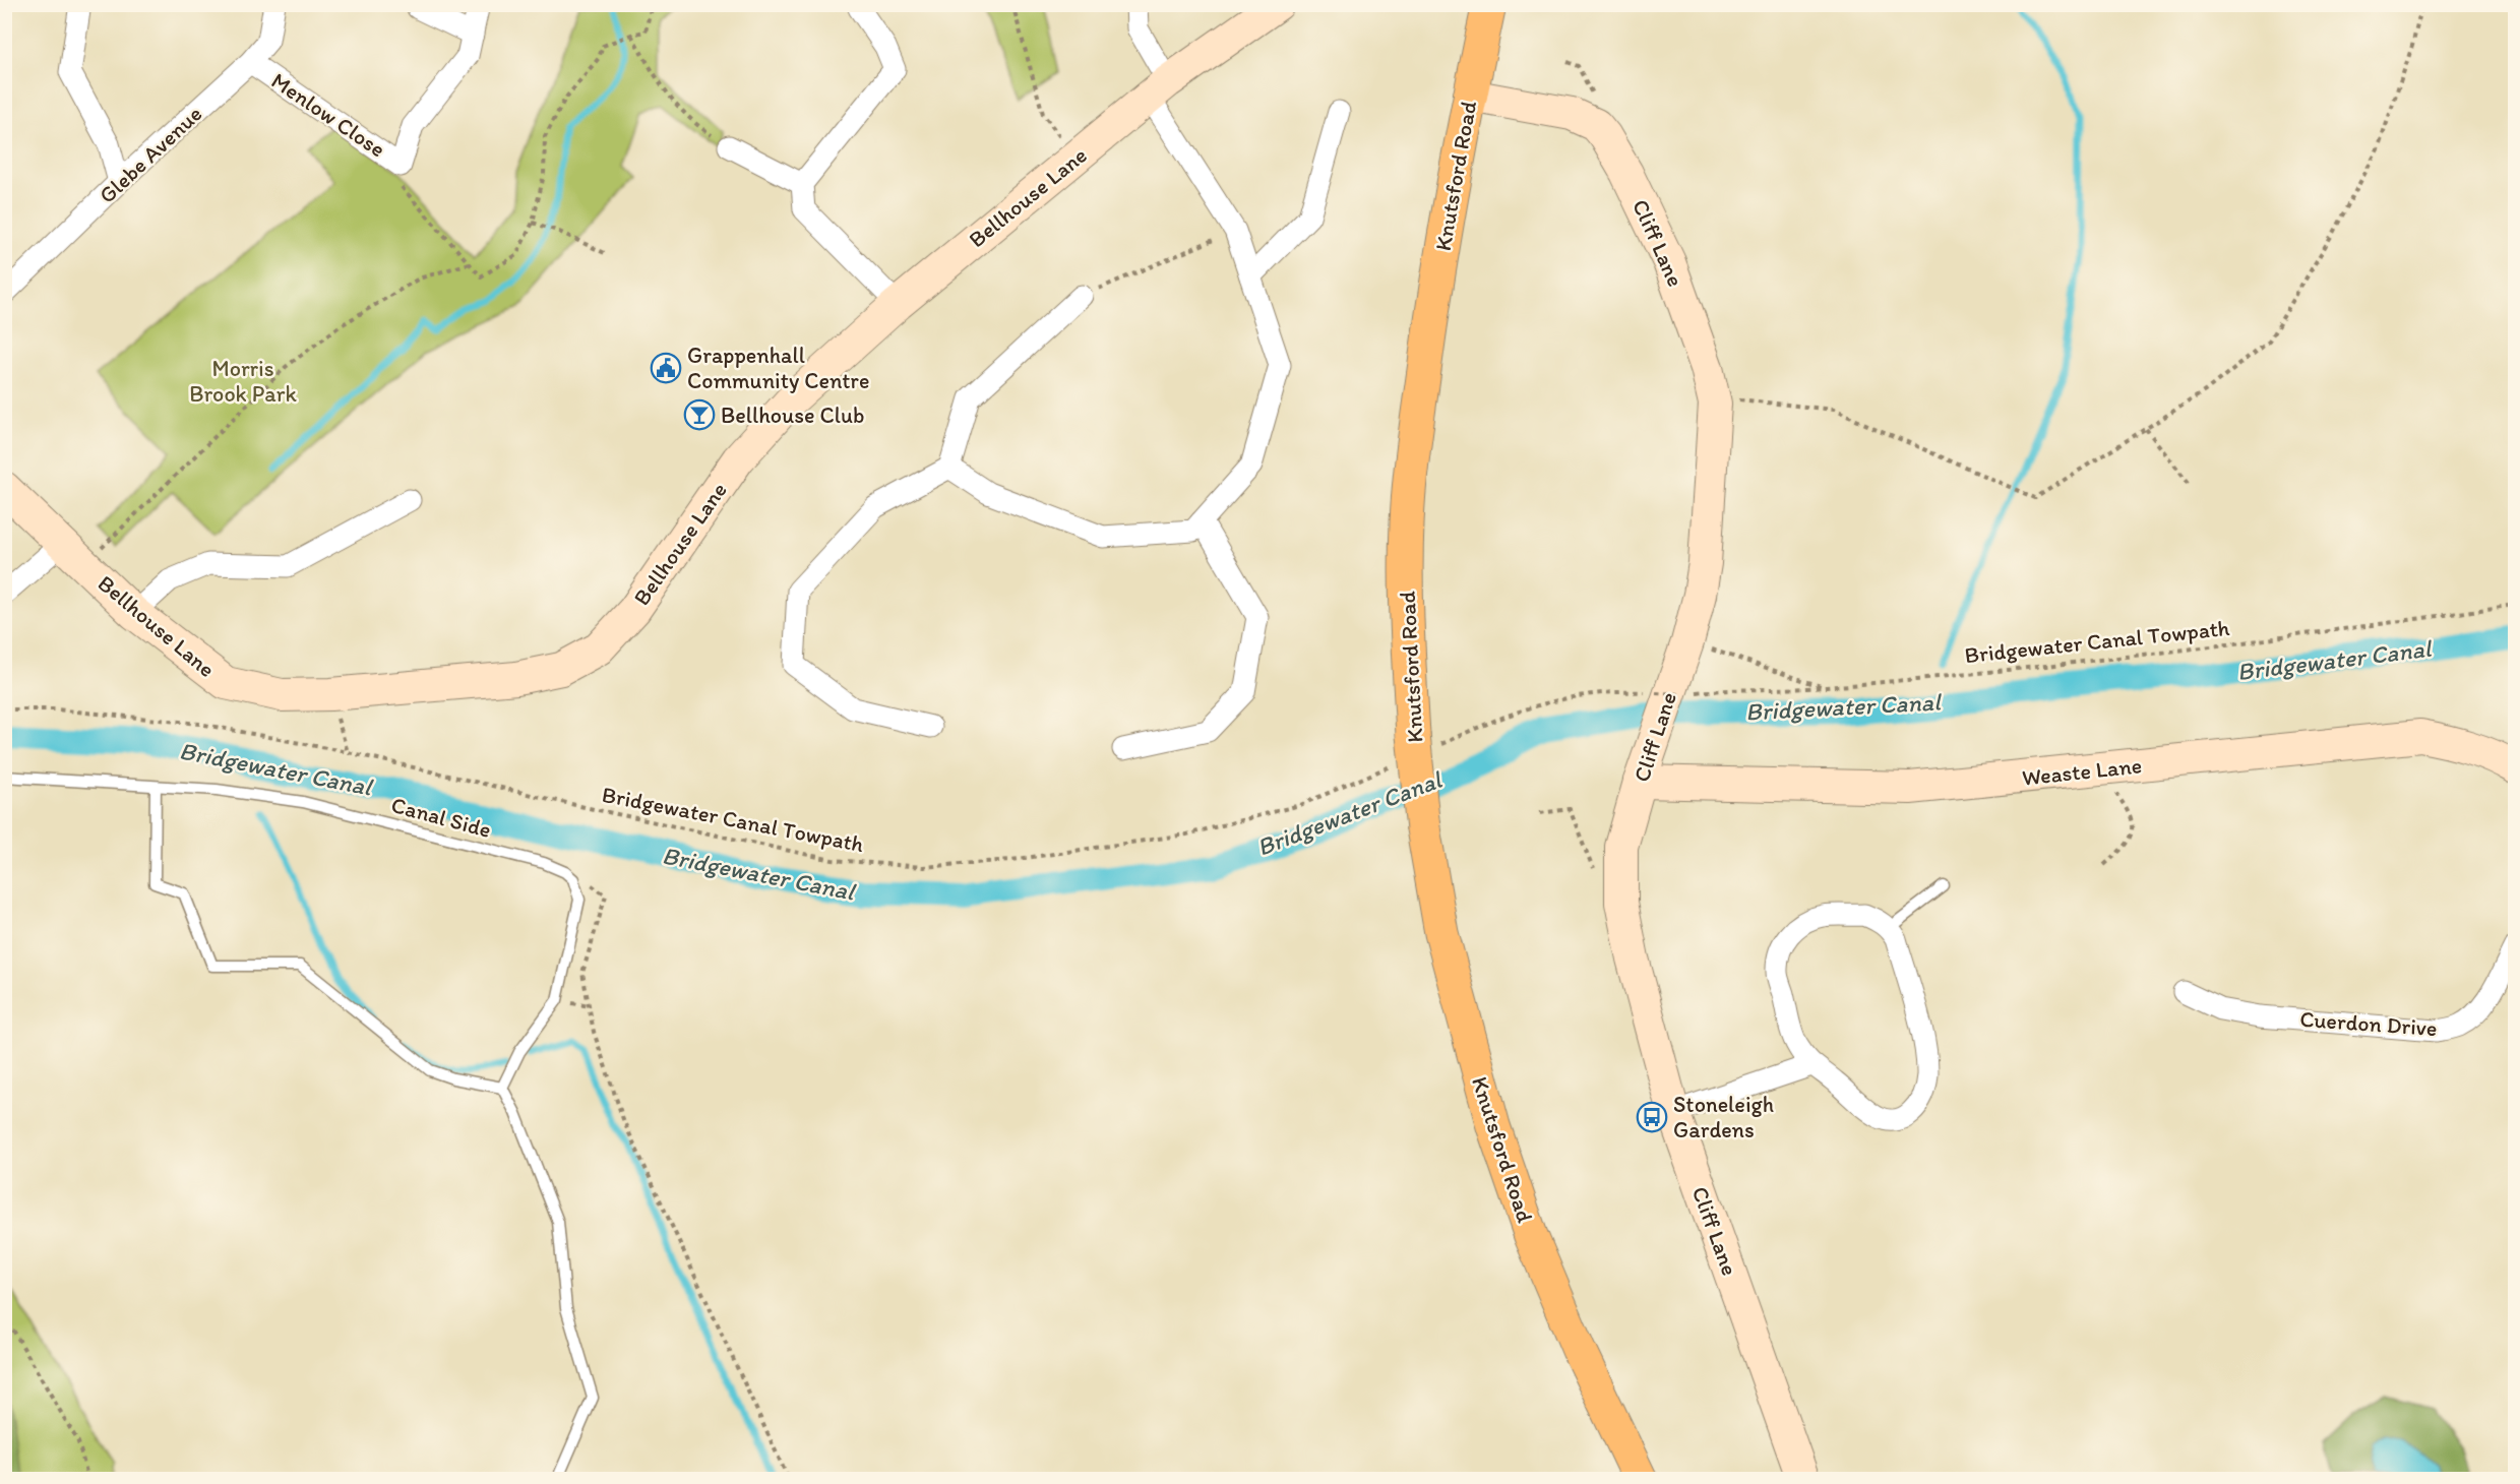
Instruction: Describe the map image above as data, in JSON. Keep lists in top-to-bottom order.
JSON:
{
  "streets": {
    "highway": ["Knutsford Road"],
    "street": [
      "Menlow Close",
      "Glebe Avenue",
      "Bellhouse Lane",
      "Cliff Lane",
      "Weaste Lane",
      "Cuerdon Drive"
    ],
    "lane": ["Canal Side"],
    "path": ["Bridgewater Canal Towpath"]
  },
  "crossings": [
    ["Menlow Close", "Glebe Avenue"],
    ["Knutsford Road", "Cliff Lane"],
    ["Knutsford Road", "Bridgewater Canal Towpath"],
    ["Cliff Lane", "Weaste Lane"]
  ],
  "water": ["Bridgewater Canal"],
  "parks": ["Morris Brook Park"],
  "places": {
    "public building": ["Grappenhall Community Centre"],
    "bar": ["Bellhouse Club"],
    "bus stop": ["Stoneleigh Gardens"]
  }
}
